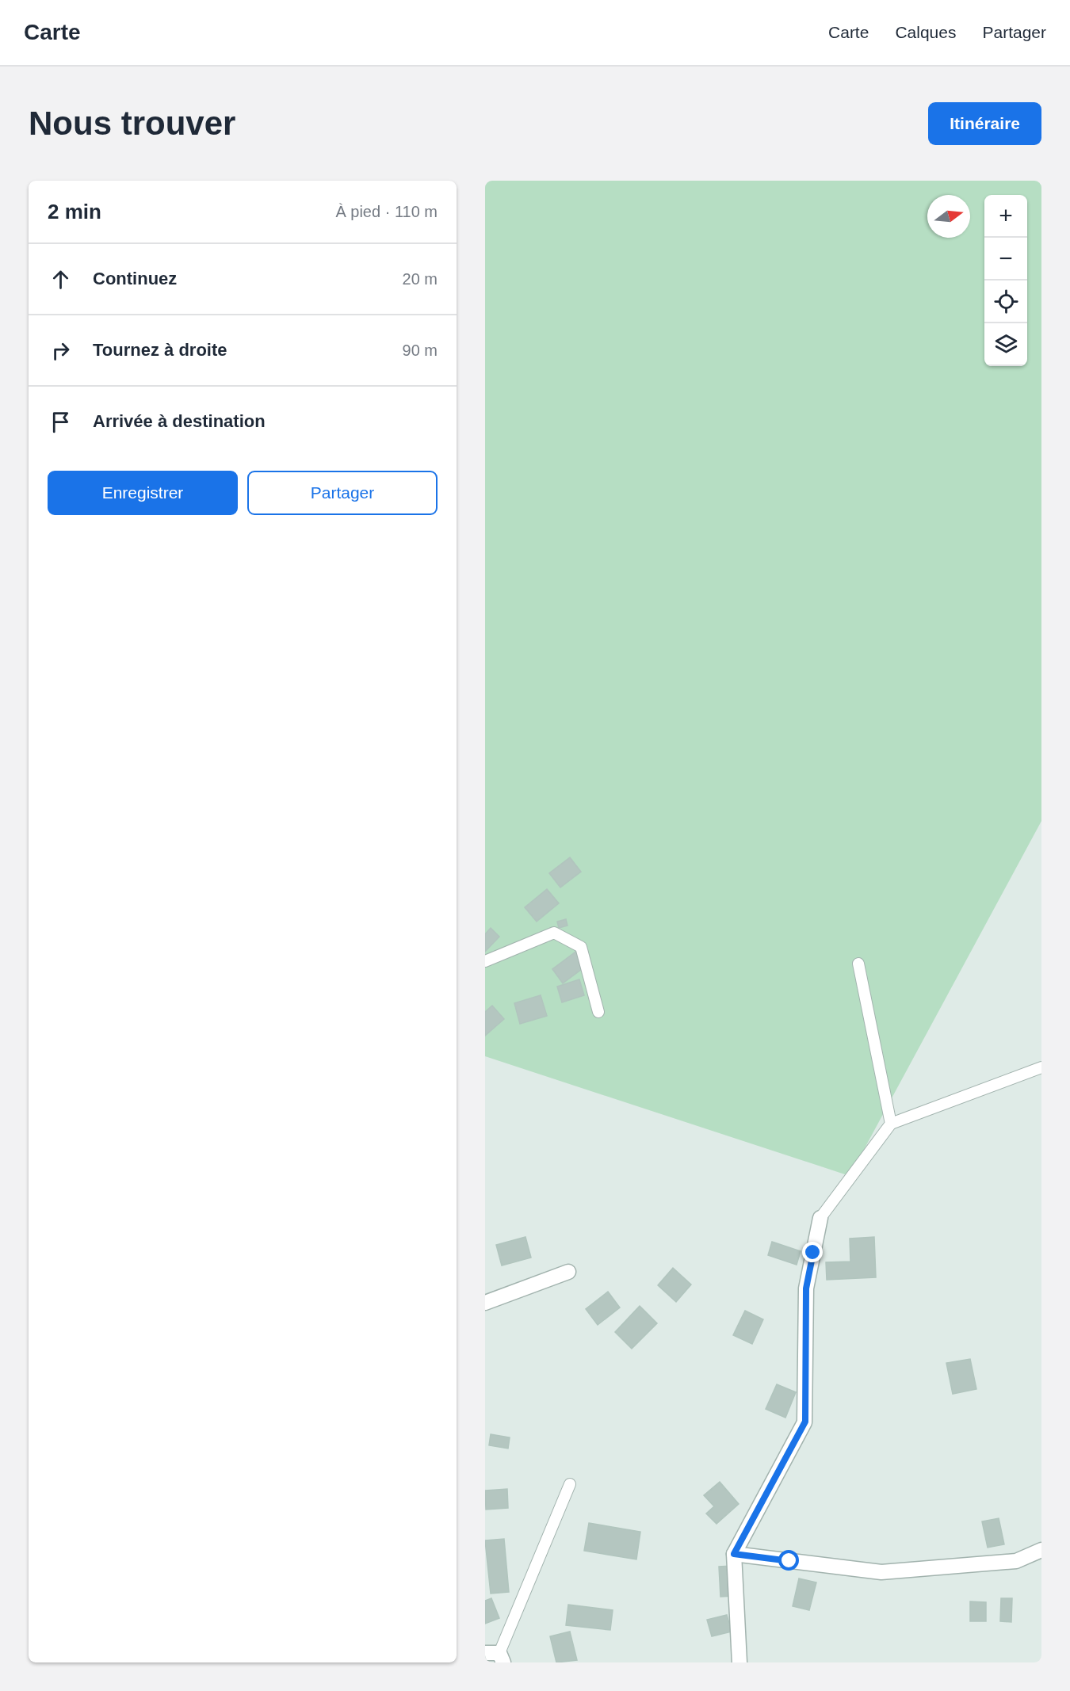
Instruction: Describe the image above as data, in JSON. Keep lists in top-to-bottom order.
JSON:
{
  "north": "right",
  "page": {
    "header": "Carte",
    "nav": ["Carte", "Calques", "Partager"],
    "buttons": [
      "Itinéraire",
      ["Enregistrer", "Partager"]
    ],
    "title": "Nous trouver",
    "heading": ["2 min", "À pied · 110 m"],
    "map_buttons": ["+", "−"],
    "list": [
      ["Continuez", "20 m"],
      ["Tournez à droite", "90 m"],
      "Arrivée à destination"
    ]
  }
}
